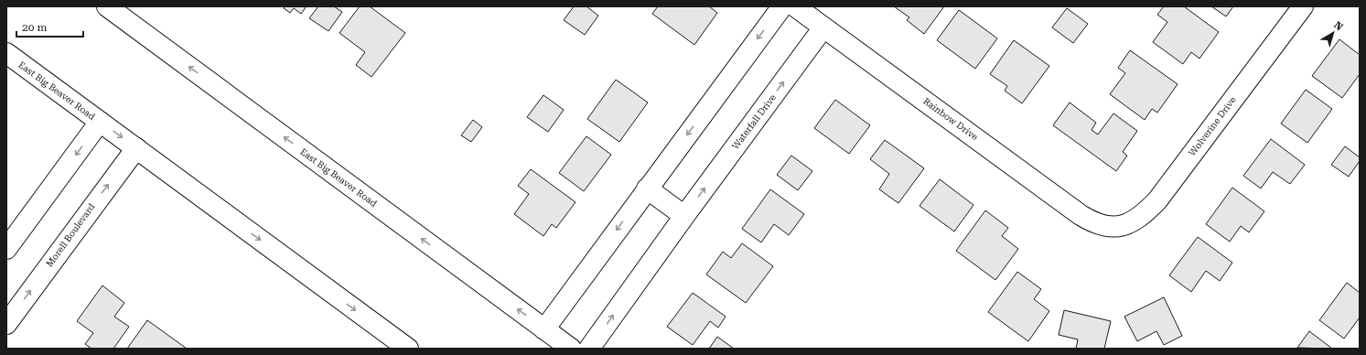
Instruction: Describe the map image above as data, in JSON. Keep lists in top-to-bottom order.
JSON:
{
  "streets": {
    "street": [
      "East Big Beaver Road",
      "Rainbow Drive",
      "Waterfall Drive",
      "Wolverine Drive",
      "Morell Boulevard"
    ]
  },
  "crossings": [
    ["East Big Beaver Road", "Morell Boulevard"],
    ["Rainbow Drive", "Waterfall Drive"],
    ["Rainbow Drive", "Wolverine Drive"]
  ],
  "scale_bar": "20 m",
  "north": "top right"
}
